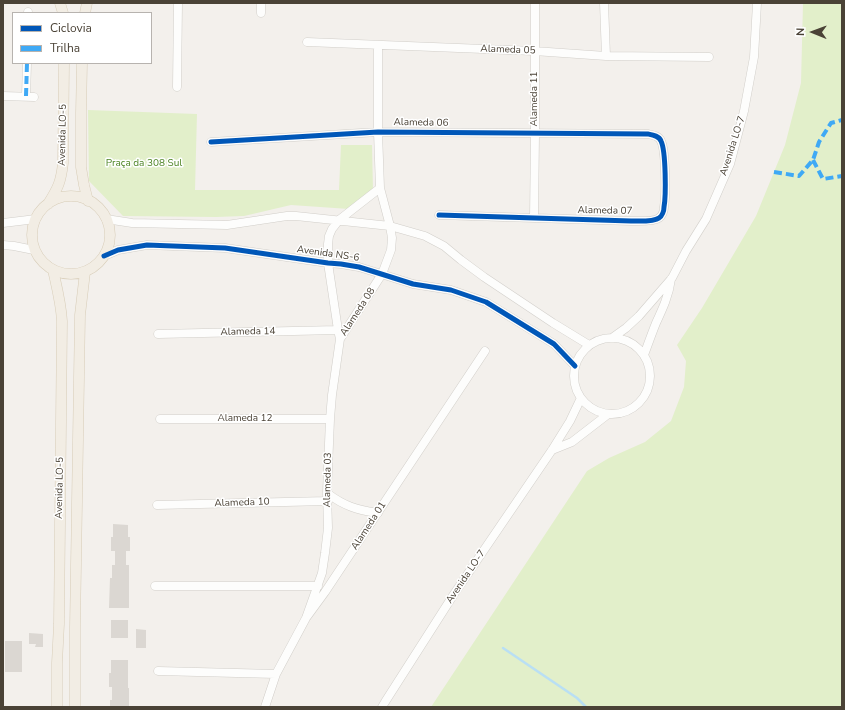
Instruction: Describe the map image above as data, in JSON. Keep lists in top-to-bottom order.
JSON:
{
  "streets": {
    "main road": ["Avenida LO-5"],
    "street": [
      "Alameda 05",
      "Alameda 11",
      "Alameda 06",
      "Avenida LO-7",
      "Alameda 07",
      "Avenida NS-6",
      "Alameda 08",
      "Alameda 14",
      "Alameda 12",
      "Alameda 03",
      "Alameda 10",
      "Alameda 01"
    ]
  },
  "crossings": [
    ["Alameda 05", "Alameda 11"],
    ["Alameda 05", "Alameda 08"],
    ["Alameda 11", "Alameda 06"],
    ["Alameda 11", "Alameda 07"],
    ["Alameda 06", "Alameda 07"],
    ["Alameda 06", "Alameda 08"],
    ["Avenida LO-5", "Avenida NS-6"],
    ["Avenida LO-7", "Avenida NS-6"],
    ["Avenida NS-6", "Alameda 08"],
    ["Alameda 08", "Alameda 14"],
    ["Alameda 08", "Alameda 03"],
    ["Alameda 12", "Alameda 03"],
    ["Alameda 03", "Alameda 10"],
    ["Alameda 03", "Alameda 01"]
  ],
  "parks": ["Praça da 308 Sul"],
  "legend": ["Ciclovia", "Trilha"],
  "north": "left"
}
